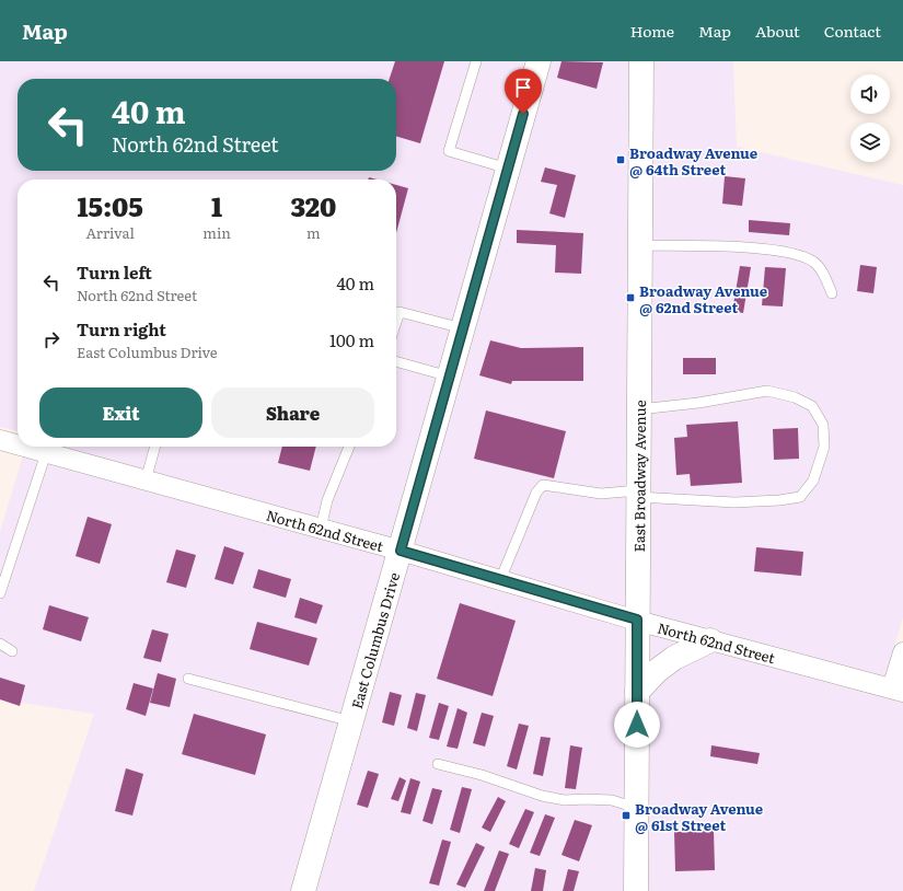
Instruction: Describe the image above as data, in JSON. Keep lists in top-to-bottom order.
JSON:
{
  "streets": {
    "street": ["East Broadway Avenue", "North 62nd Street", "East Columbus Drive"]
  },
  "crossings": [
    ["East Broadway Avenue", "North 62nd Street"],
    ["North 62nd Street", "East Columbus Drive"]
  ],
  "places": {
    "transit": ["Broadway Avenue @ 64th Street", "Broadway Avenue @ 62nd Street", "Broadway Avenue @ 61st Street"]
  },
  "page": {
    "header": "Map",
    "nav": [
      "Home",
      "Map",
      "About",
      "Contact"
    ],
    "turn": ["40 m", "North 62nd Street"],
    "eta": [
      "15:05",
      "Arrival",
      "1",
      "min",
      "320",
      "m"
    ],
    "list": [
      {
        "name": "Turn left",
        "note": "North 62nd Street",
        "value": "40 m"
      },
      {
        "name": "Turn right",
        "note": "East Columbus Drive",
        "value": "100 m"
      }
    ],
    "buttons": ["Exit", "Share"]
  }
}
